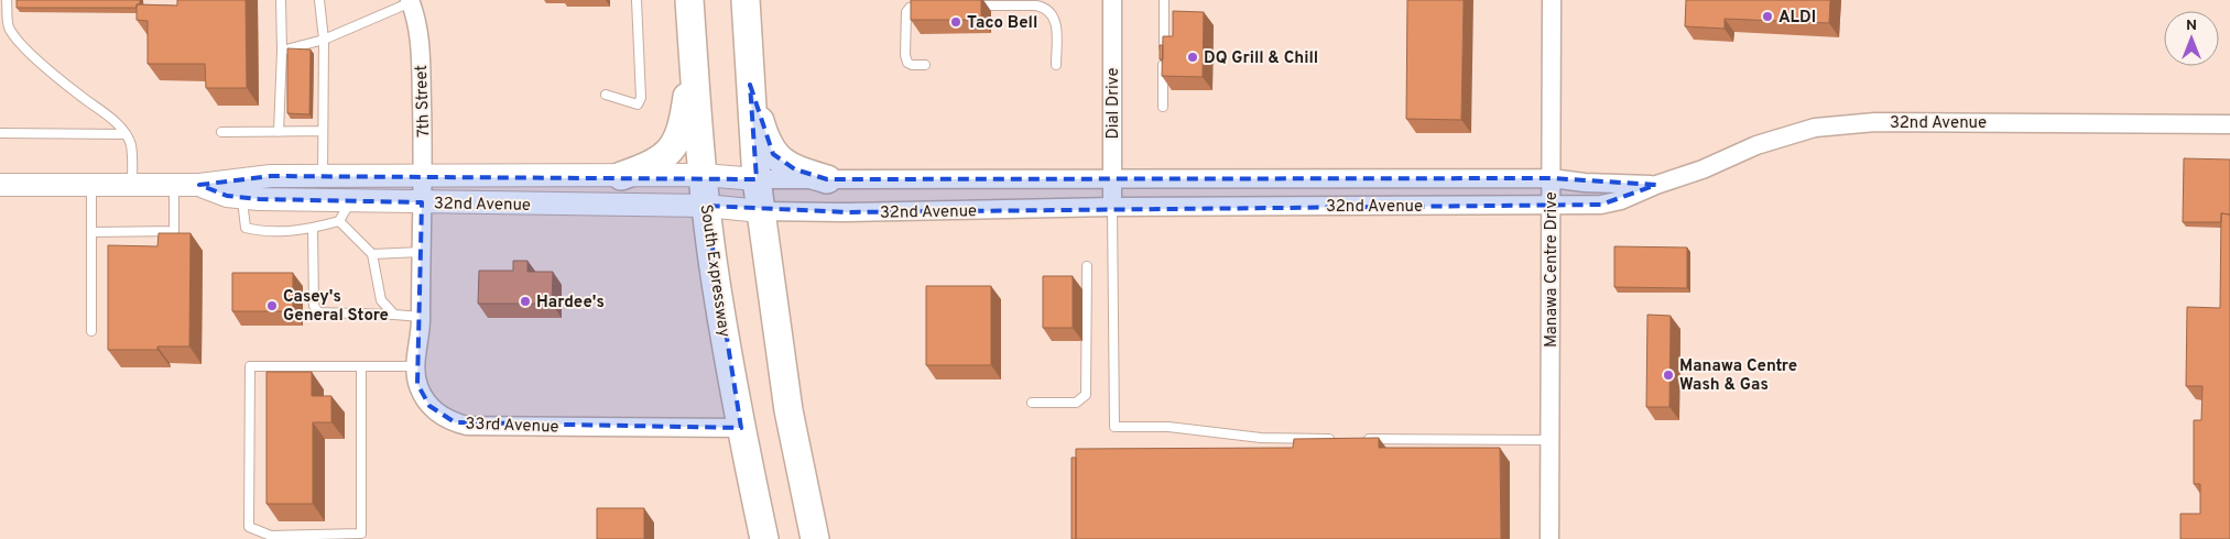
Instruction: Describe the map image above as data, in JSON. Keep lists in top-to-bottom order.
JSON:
{
  "streets": {
    "main road": ["South Expressway"],
    "street": [
      "7th Street",
      "Dial Drive",
      "32nd Avenue",
      "Manawa Centre Drive",
      "33rd Avenue"
    ]
  },
  "crossings": [
    ["7th Street", "32nd Avenue"],
    ["7th Street", "33rd Avenue"],
    ["Dial Drive", "32nd Avenue"],
    ["32nd Avenue", "Manawa Centre Drive"],
    ["32nd Avenue", "South Expressway"],
    ["32nd Avenue", "33rd Avenue"],
    ["South Expressway", "33rd Avenue"]
  ],
  "places": [
    "ALDI",
    "Taco Bell",
    "DQ Grill & Chill",
    "Hardee's",
    "Casey's General Store",
    "Manawa Centre Wash & Gas"
  ],
  "north": "top"
}
